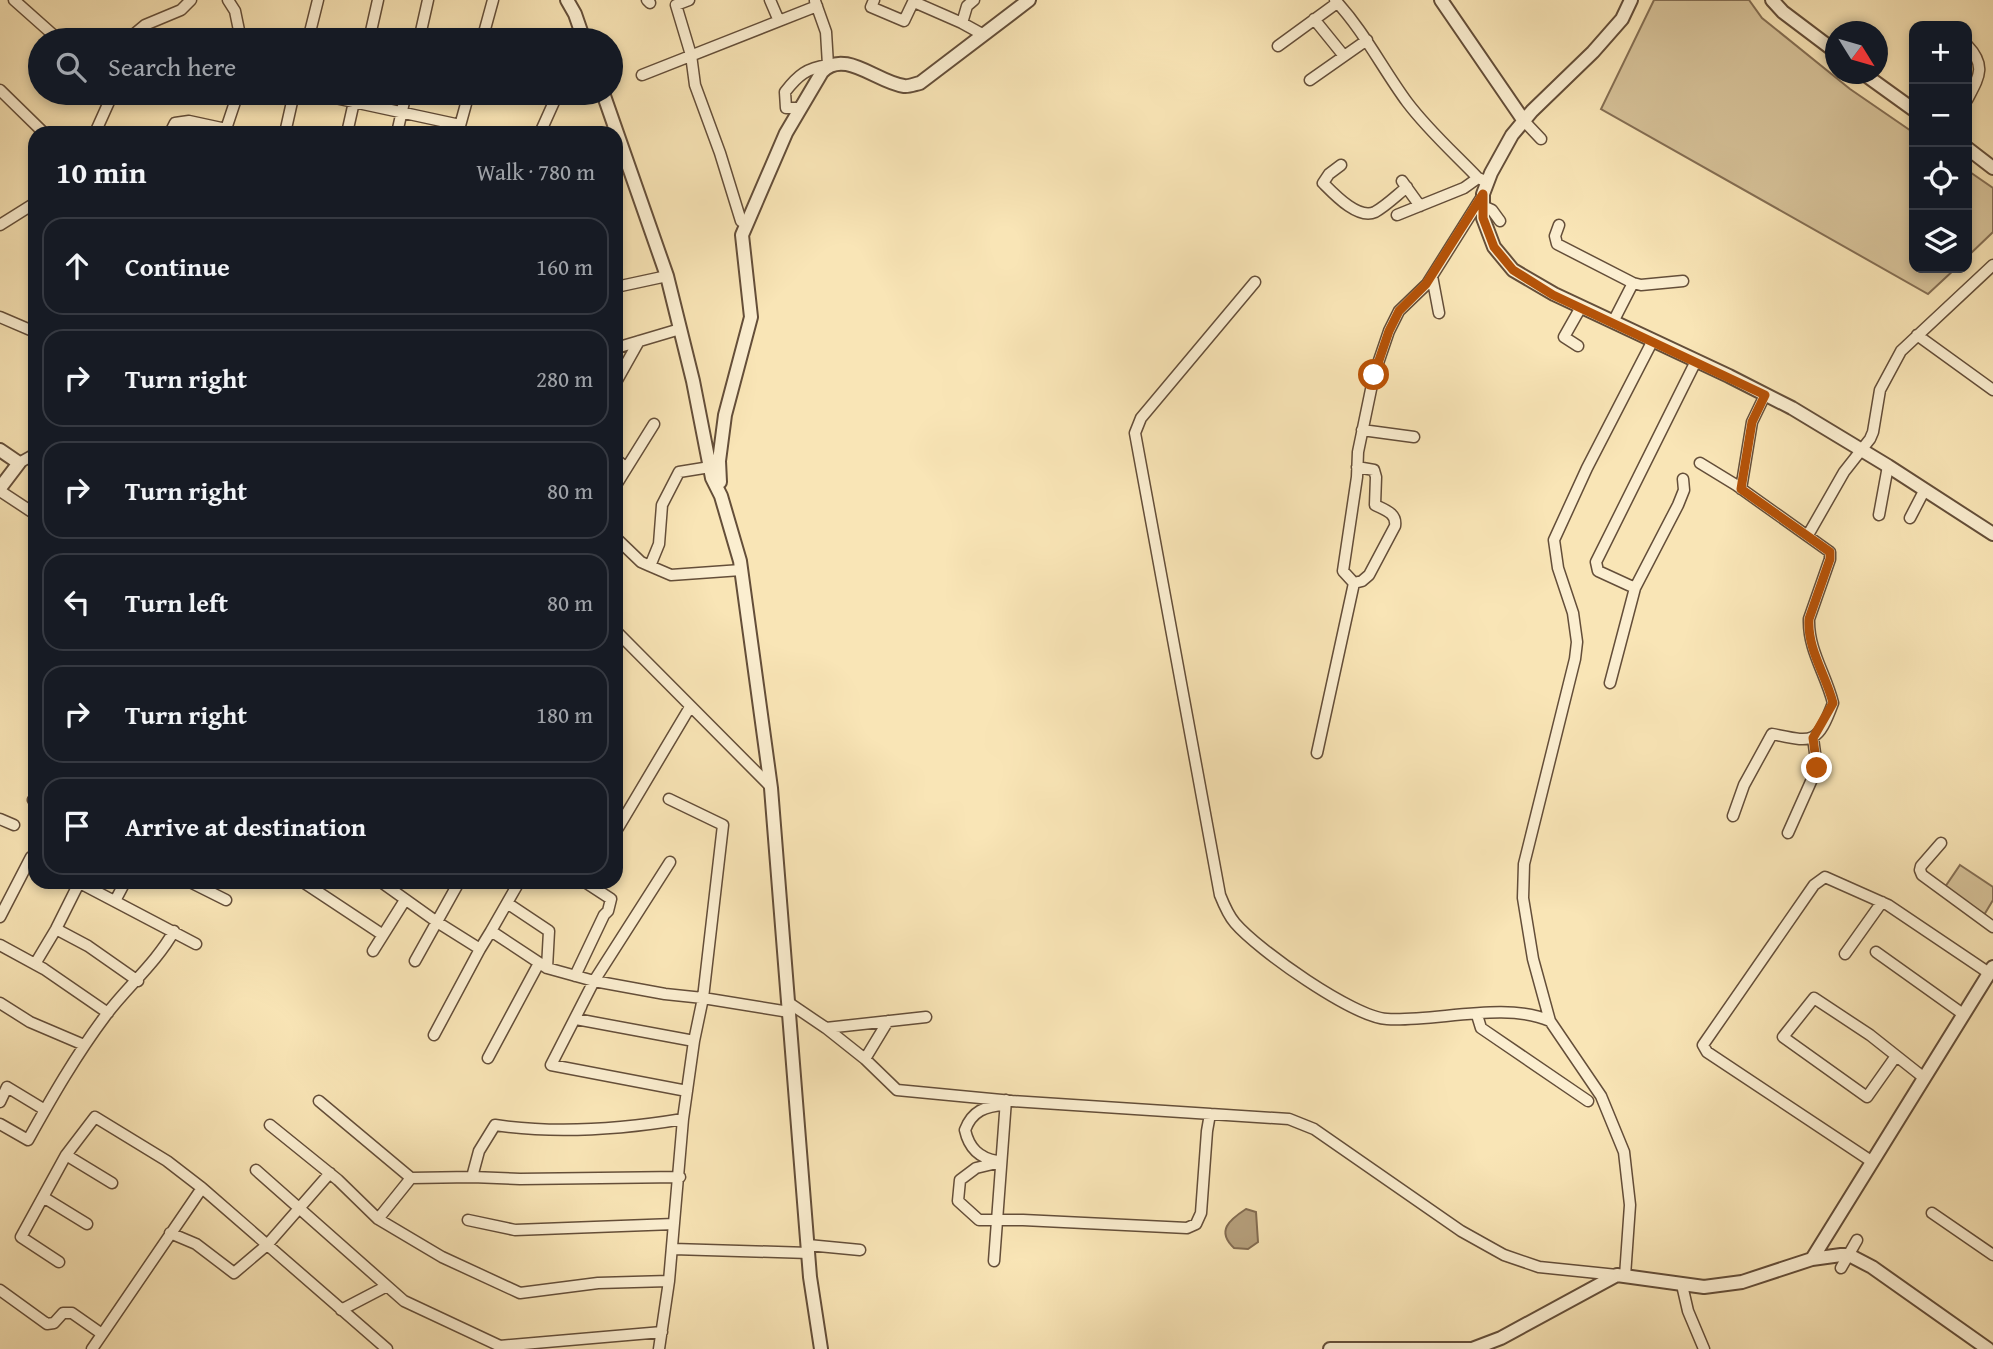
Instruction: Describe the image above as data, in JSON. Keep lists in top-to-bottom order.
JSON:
{
  "north": "bottom right",
  "page": {
    "map_buttons": ["+", "−"],
    "search": "Search here",
    "heading": ["10 min", "Walk · 780 m"],
    "list": [
      ["Continue", "160 m"],
      ["Turn right", "280 m"],
      ["Turn right", "80 m"],
      ["Turn left", "80 m"],
      ["Turn right", "180 m"],
      "Arrive at destination"
    ]
  }
}
